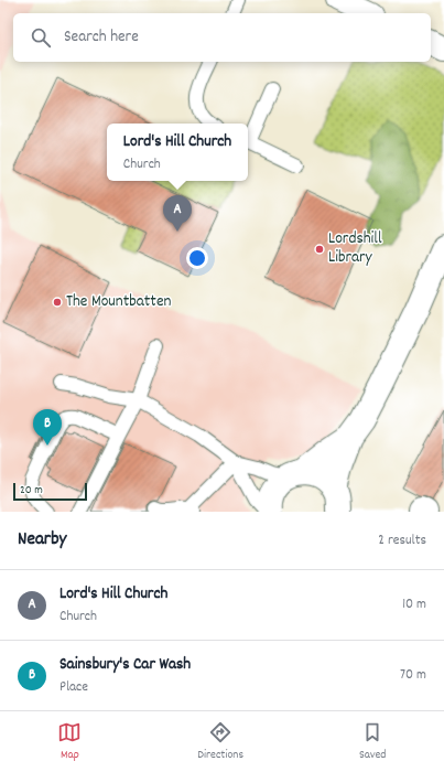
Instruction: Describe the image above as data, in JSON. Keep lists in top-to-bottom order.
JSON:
{
  "places": ["Lordshill Library", "The Mountbatten"],
  "scale_bar": "20 m",
  "page": {
    "search": "Search here",
    "popup": ["Lord's Hill Church", "Church"],
    "pins": ["A", "B"],
    "scale": "20 m",
    "heading": ["Nearby", "2 results"],
    "list": [
      {
        "mark": "A",
        "name": "Lord's Hill Church",
        "note": "Church",
        "value": "10 m"
      },
      {
        "mark": "B",
        "name": "Sainsbury's Car Wash",
        "note": "Place",
        "value": "70 m"
      }
    ],
    "nav": ["Map", "Directions", "Saved"]
  }
}
